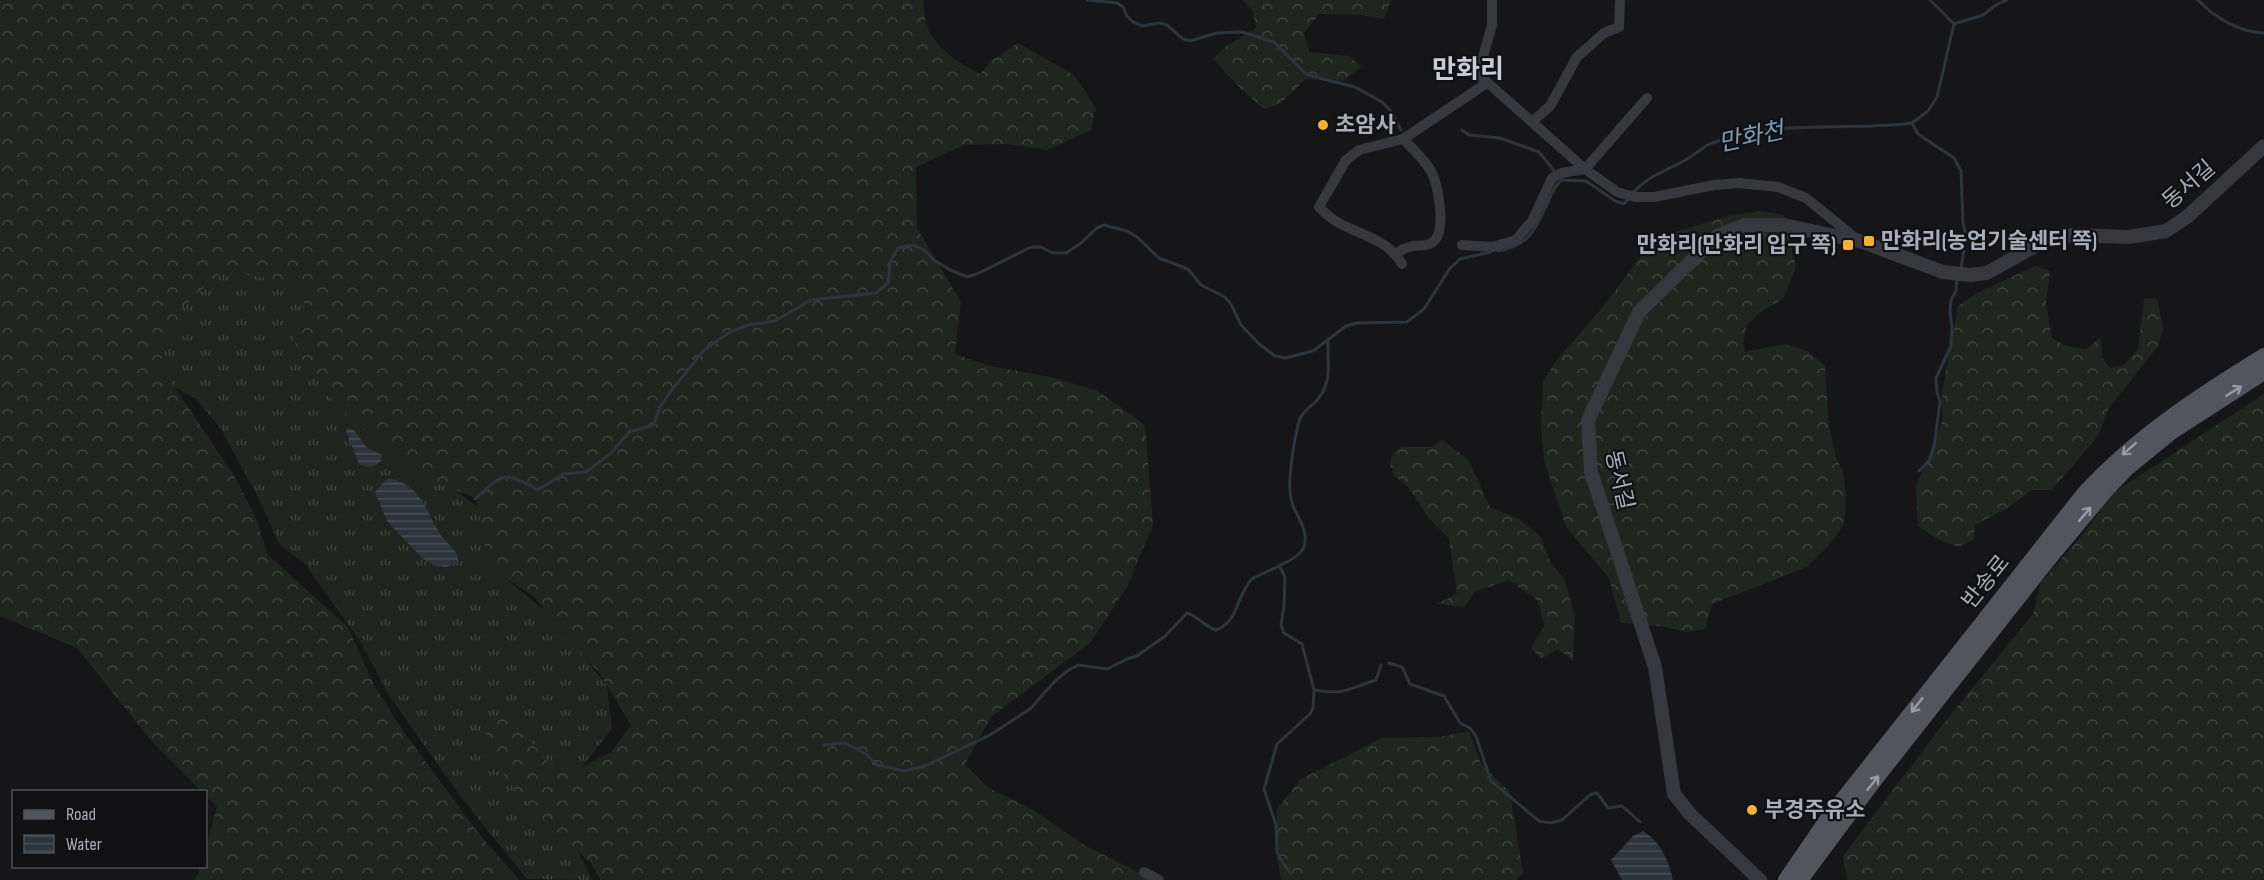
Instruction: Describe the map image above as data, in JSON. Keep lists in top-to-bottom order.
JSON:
{
  "streets": {
    "main road": ["반송로"],
    "street": ["동서길"]
  },
  "districts": ["만화리"],
  "water": ["만화천"],
  "places": {
    "other": ["초암사", "부경주유소"],
    "transit": ["만화리(농업기술센터 쪽)", "만화리(만화리 입구 쪽)"]
  },
  "legend": ["Road", "Water"]
}
